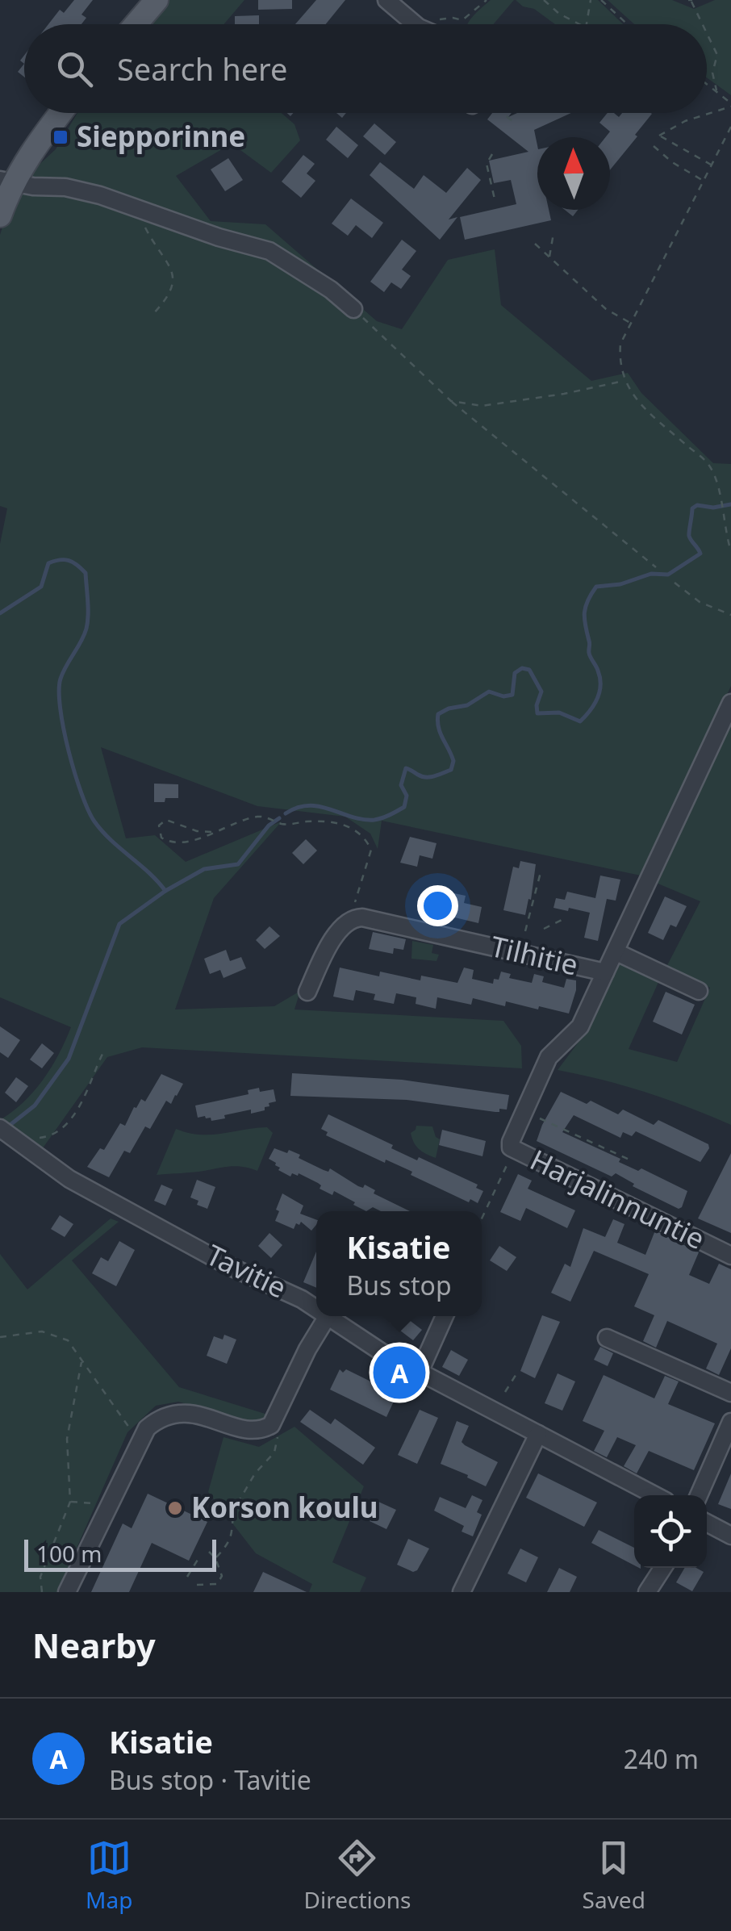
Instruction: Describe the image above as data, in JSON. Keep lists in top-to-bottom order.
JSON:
{
  "streets": {
    "street": ["Tilhitie", "Harjalinnuntie", "Tavitie"]
  },
  "crossings": [
    ["Tilhitie", "Harjalinnuntie"]
  ],
  "places": {
    "transit": ["Siepporinne"],
    "other": ["Korson koulu"]
  },
  "scale_bar": "100 m",
  "north": "top",
  "page": {
    "search": "Search here",
    "popup": ["Kisatie", "Bus stop"],
    "pins": "A",
    "scale": "100 m",
    "heading": "Nearby",
    "list": [
      {
        "mark": "A",
        "name": "Kisatie",
        "note": "Bus stop · Tavitie",
        "value": "240 m"
      }
    ],
    "nav": ["Map", "Directions", "Saved"]
  }
}
